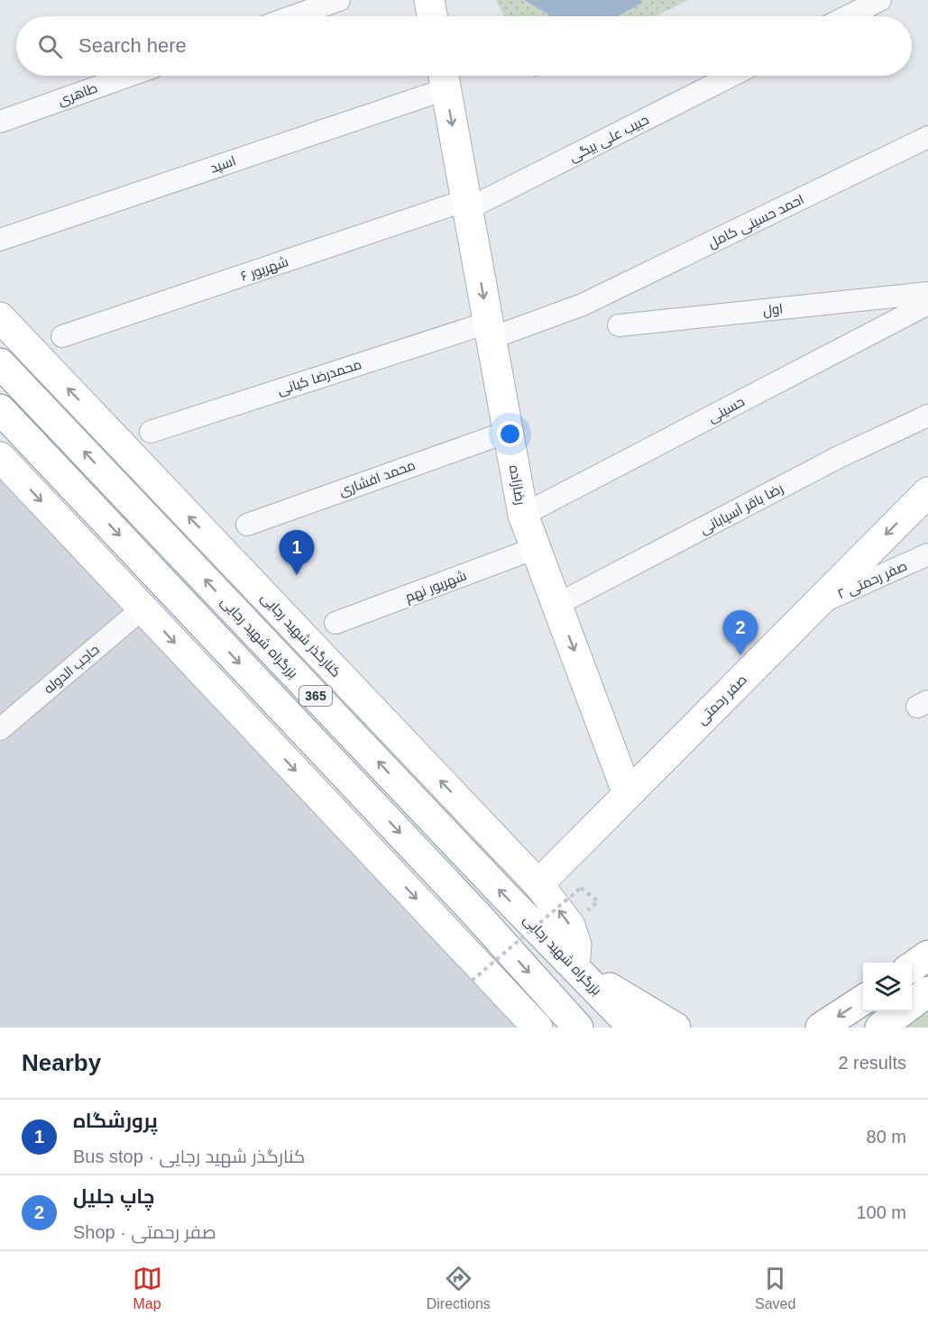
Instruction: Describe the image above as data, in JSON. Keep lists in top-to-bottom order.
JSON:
{
  "streets": {
    "main road": [
      "رضازاده",
      "کنارگذر شهید رجایی",
      "بزرگراه شهید رجایی",
      "365",
      "صفر رحمتی"
    ],
    "street": [
      "طاهری",
      "حبیب علی بیگی",
      "اسپد",
      "احمد حسینی کامل",
      "شهریور ۶",
      "اول",
      "محمدرضا کیانی",
      "حسینی",
      "محمد افشاری",
      "رضا باقر آسیابانی",
      "صفر رحمتی ۲",
      "شهریور نهم",
      "حاجب الدوله"
    ]
  },
  "crossings": [
    ["حبیب علی بیگی", "شهریور ۶"],
    ["حبیب علی بیگی", "رضازاده"],
    ["اسپد", "رضازاده"],
    ["احمد حسینی کامل", "محمدرضا کیانی"],
    ["احمد حسینی کامل", "رضازاده"],
    ["شهریور ۶", "رضازاده"],
    ["محمدرضا کیانی", "رضازاده"],
    ["حسینی", "رضازاده"],
    ["محمد افشاری", "رضازاده"],
    ["رضازاده", "رضا باقر آسیابانی"],
    ["رضازاده", "شهریور نهم"],
    ["رضازاده", "صفر رحمتی"],
    ["صفر رحمتی ۲", "صفر رحمتی"],
    ["کنارگذر شهید رجایی", "بزرگراه شهید رجایی"],
    ["کنارگذر شهید رجایی", "صفر رحمتی"]
  ],
  "one_way": ["رضازاده"],
  "page": {
    "search": "Search here",
    "pins": ["1", "2"],
    "heading": ["Nearby", "2 results"],
    "list": [
      {
        "mark": "1",
        "name": "پرورشگاه",
        "note": "Bus stop · کنارگذر شهید رجایی",
        "value": "80 m"
      },
      {
        "mark": "2",
        "name": "چاپ جلیل",
        "note": "Shop · صفر رحمتی",
        "value": "100 m"
      }
    ],
    "nav": ["Map", "Directions", "Saved"]
  }
}
